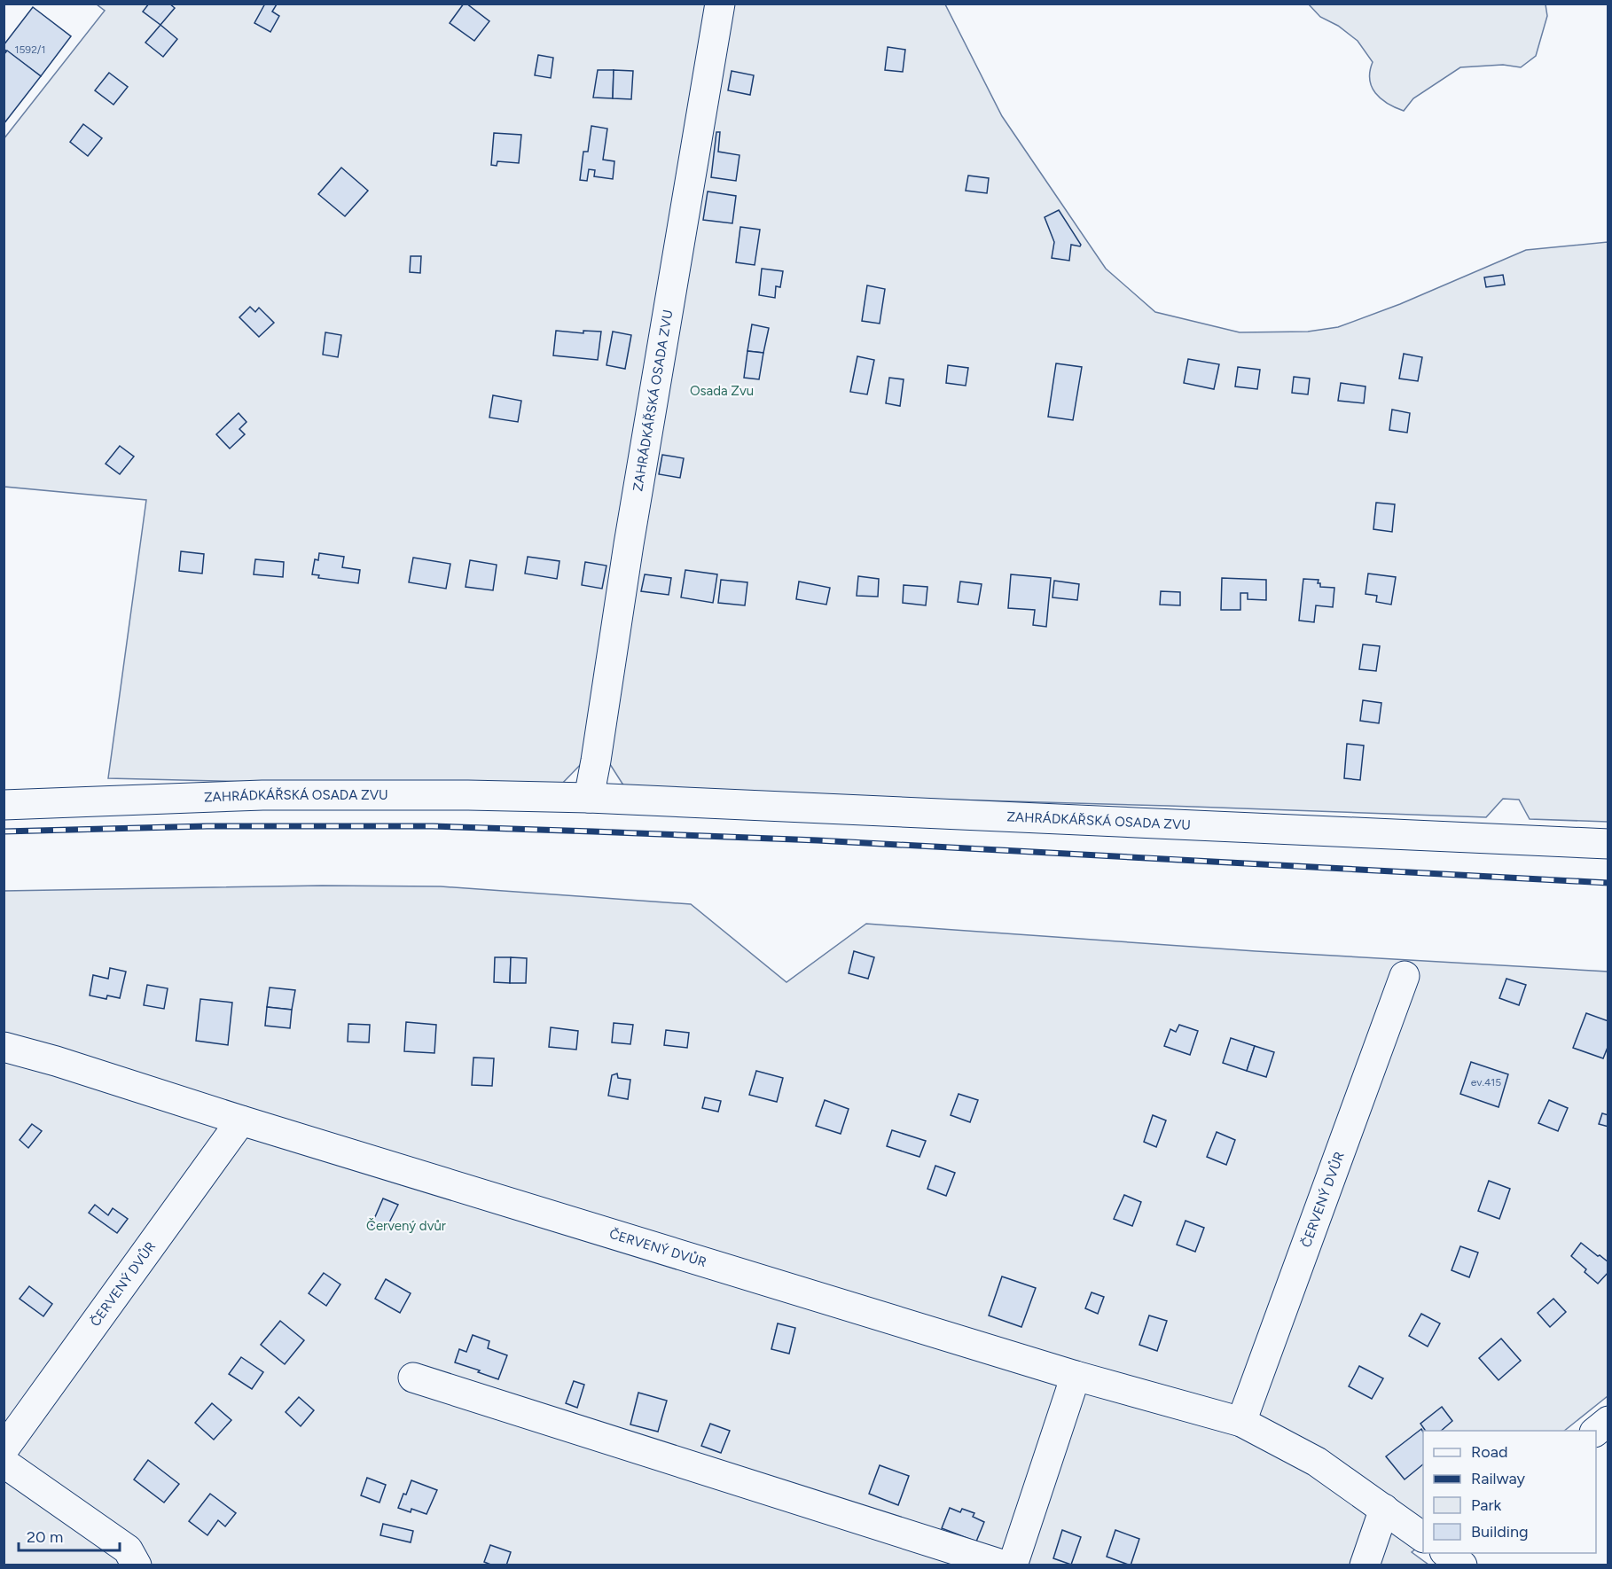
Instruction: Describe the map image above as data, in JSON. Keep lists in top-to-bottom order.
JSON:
{
  "streets": {
    "street": ["ZAHRÁDKÁŘSKÁ OSADA ZVU", "ČERVENÝ DVŮR"]
  },
  "parks": ["Osada Zvu", "Červený dvůr"],
  "house_numbers": ["1592/1", "ev.415"],
  "legend": [
    "Road",
    "Railway",
    "Park",
    "Building"
  ],
  "scale_bar": "20 m"
}
